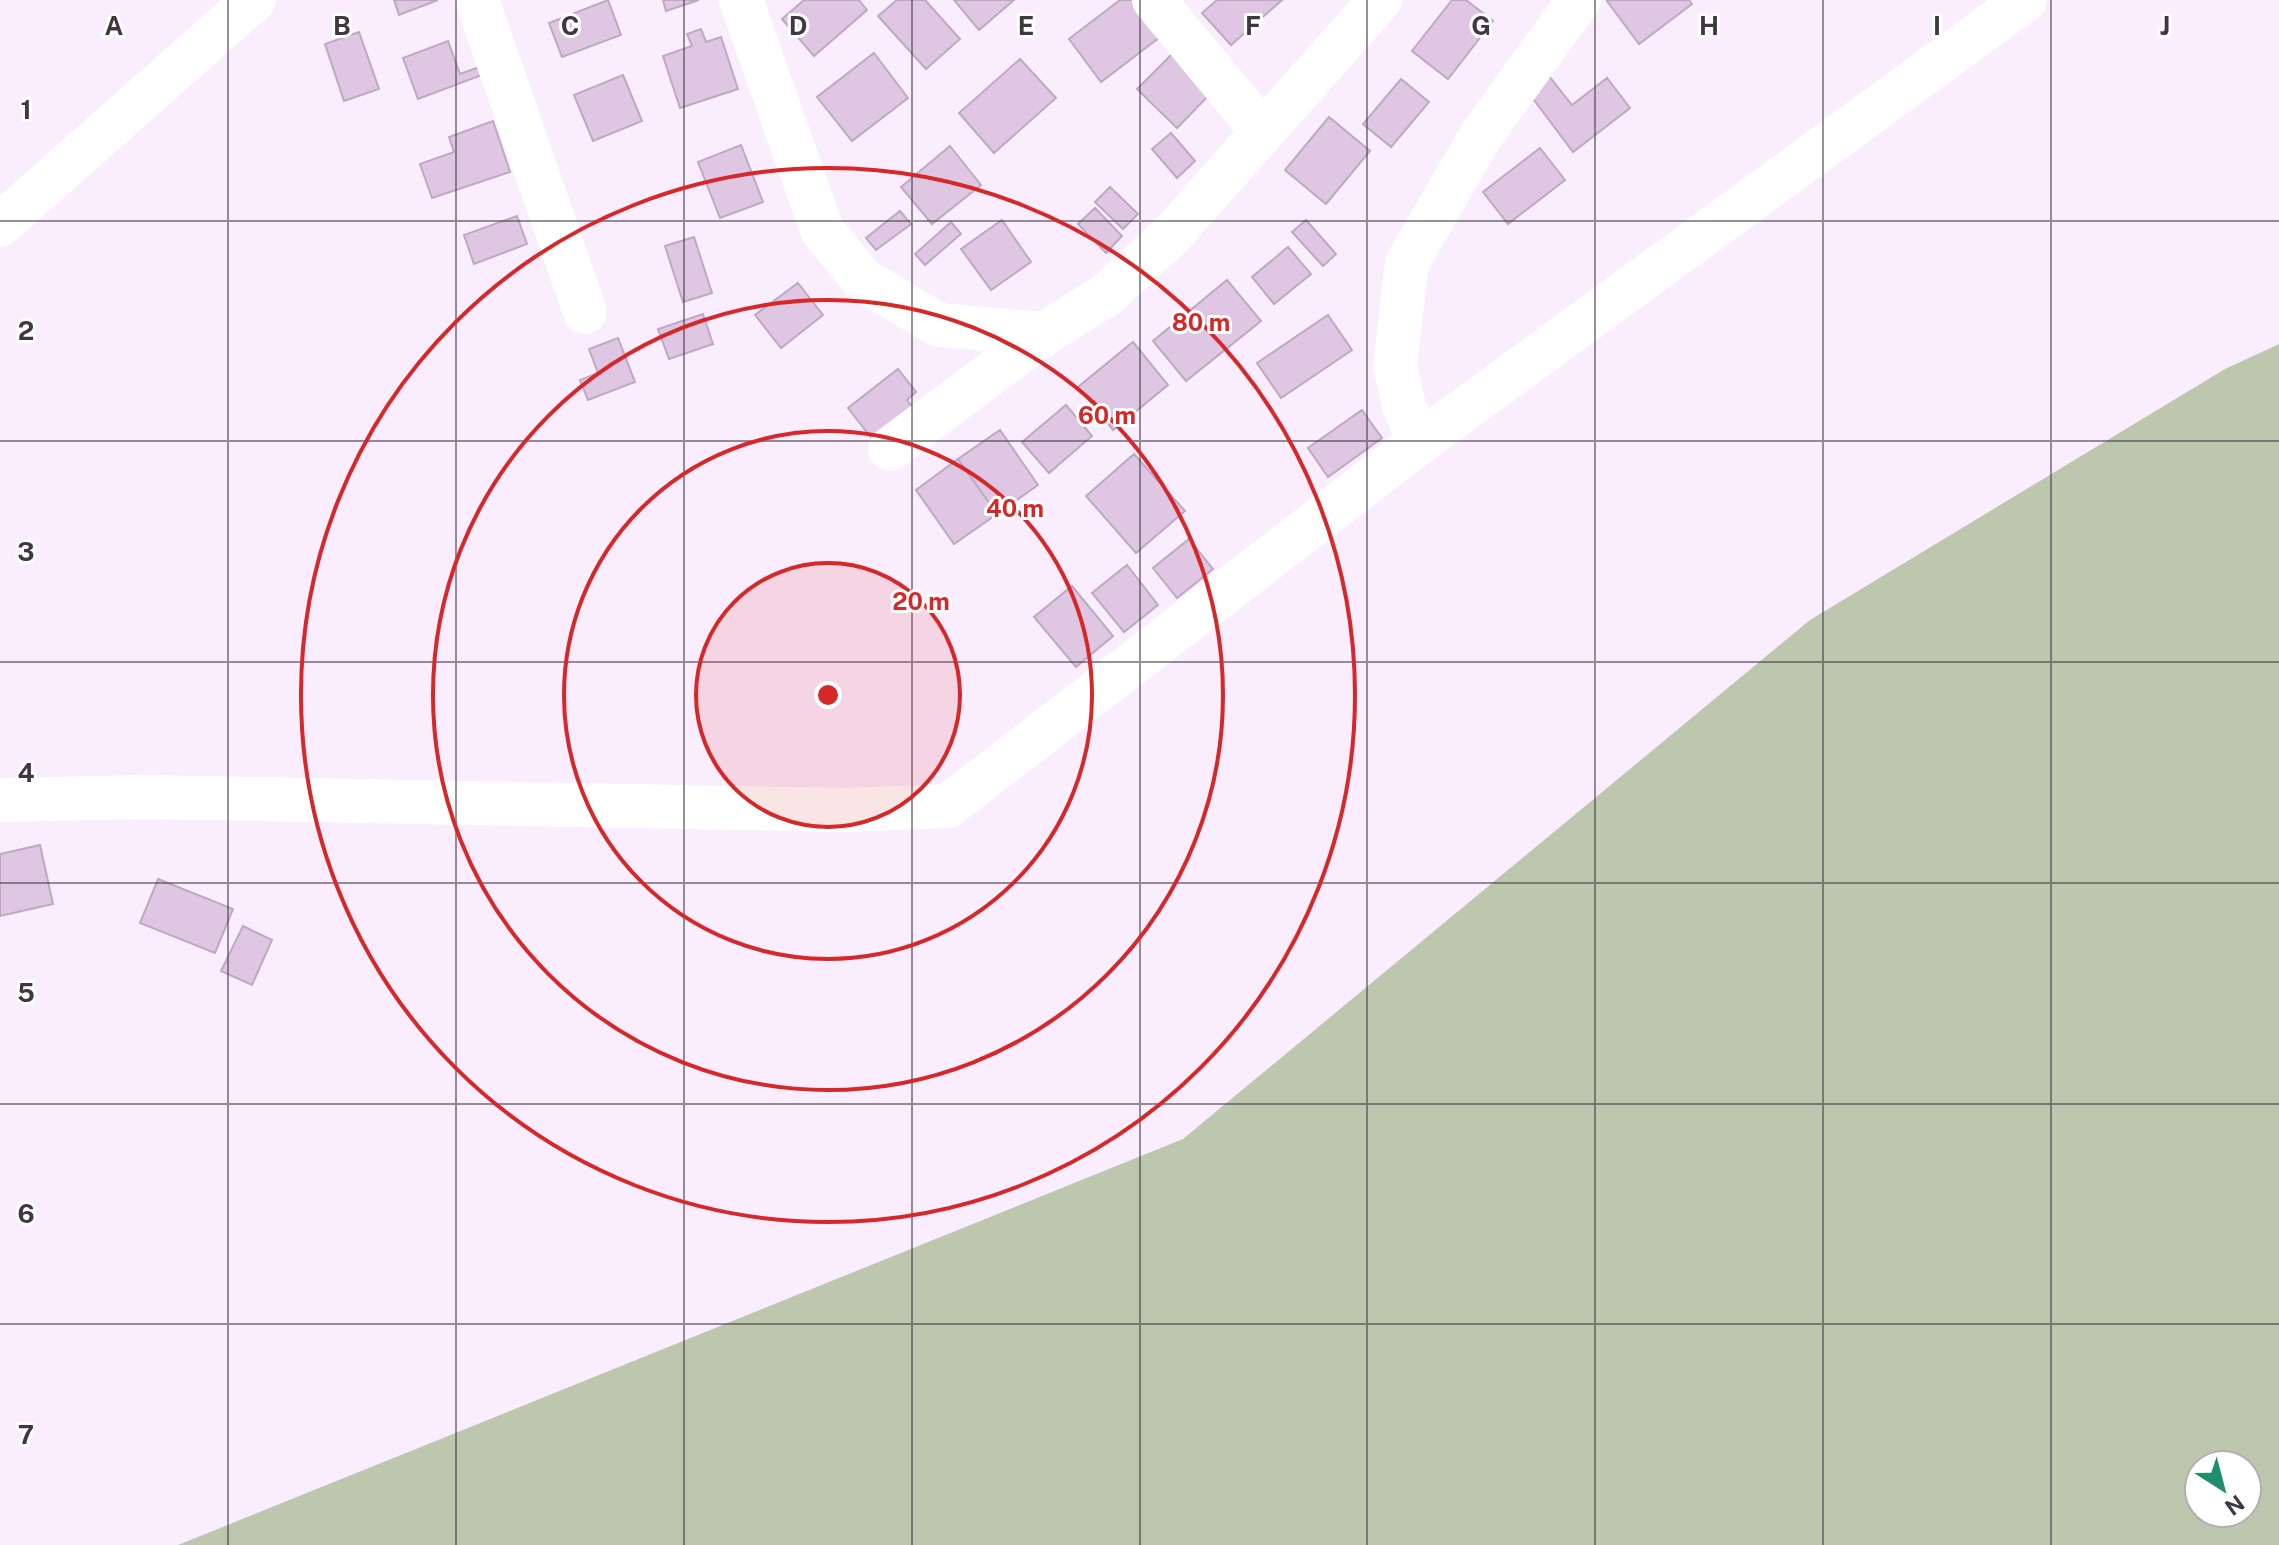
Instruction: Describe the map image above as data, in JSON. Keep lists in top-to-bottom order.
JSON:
{
  "north": "bottom right",
  "grid": {
    "columns": [
      "A",
      "B",
      "C",
      "D",
      "E",
      "F",
      "G",
      "H",
      "I",
      "J"
    ],
    "rows": [
      "1",
      "2",
      "3",
      "4",
      "5",
      "6",
      "7"
    ]
  },
  "rings": [
    "80 m",
    "60 m",
    "40 m",
    "20 m"
  ]
}
